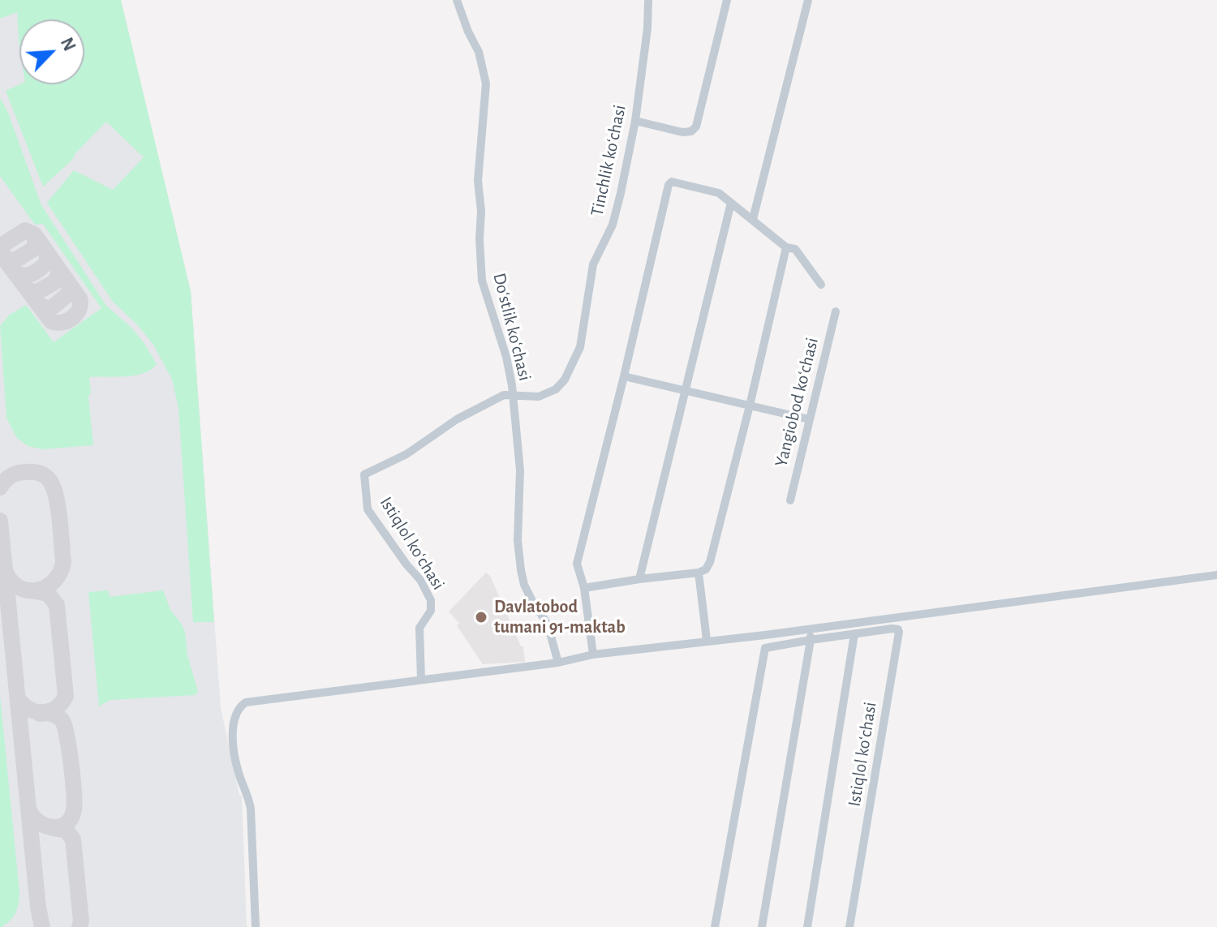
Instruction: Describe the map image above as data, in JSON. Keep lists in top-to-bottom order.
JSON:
{
  "streets": {
    "street": [
      "Tinchlik koʻchasi",
      "Doʻstlik koʻchasi",
      "Yangiobod koʻchasi",
      "Istiqlol koʻchasi"
    ]
  },
  "crossings": [
    ["Tinchlik koʻchasi", "Doʻstlik koʻchasi"],
    ["Tinchlik koʻchasi", "Istiqlol koʻchasi"],
    ["Doʻstlik koʻchasi", "Istiqlol koʻchasi"]
  ],
  "places": ["Davlatobod tumani 91-maktab"],
  "north": "top right"
}
